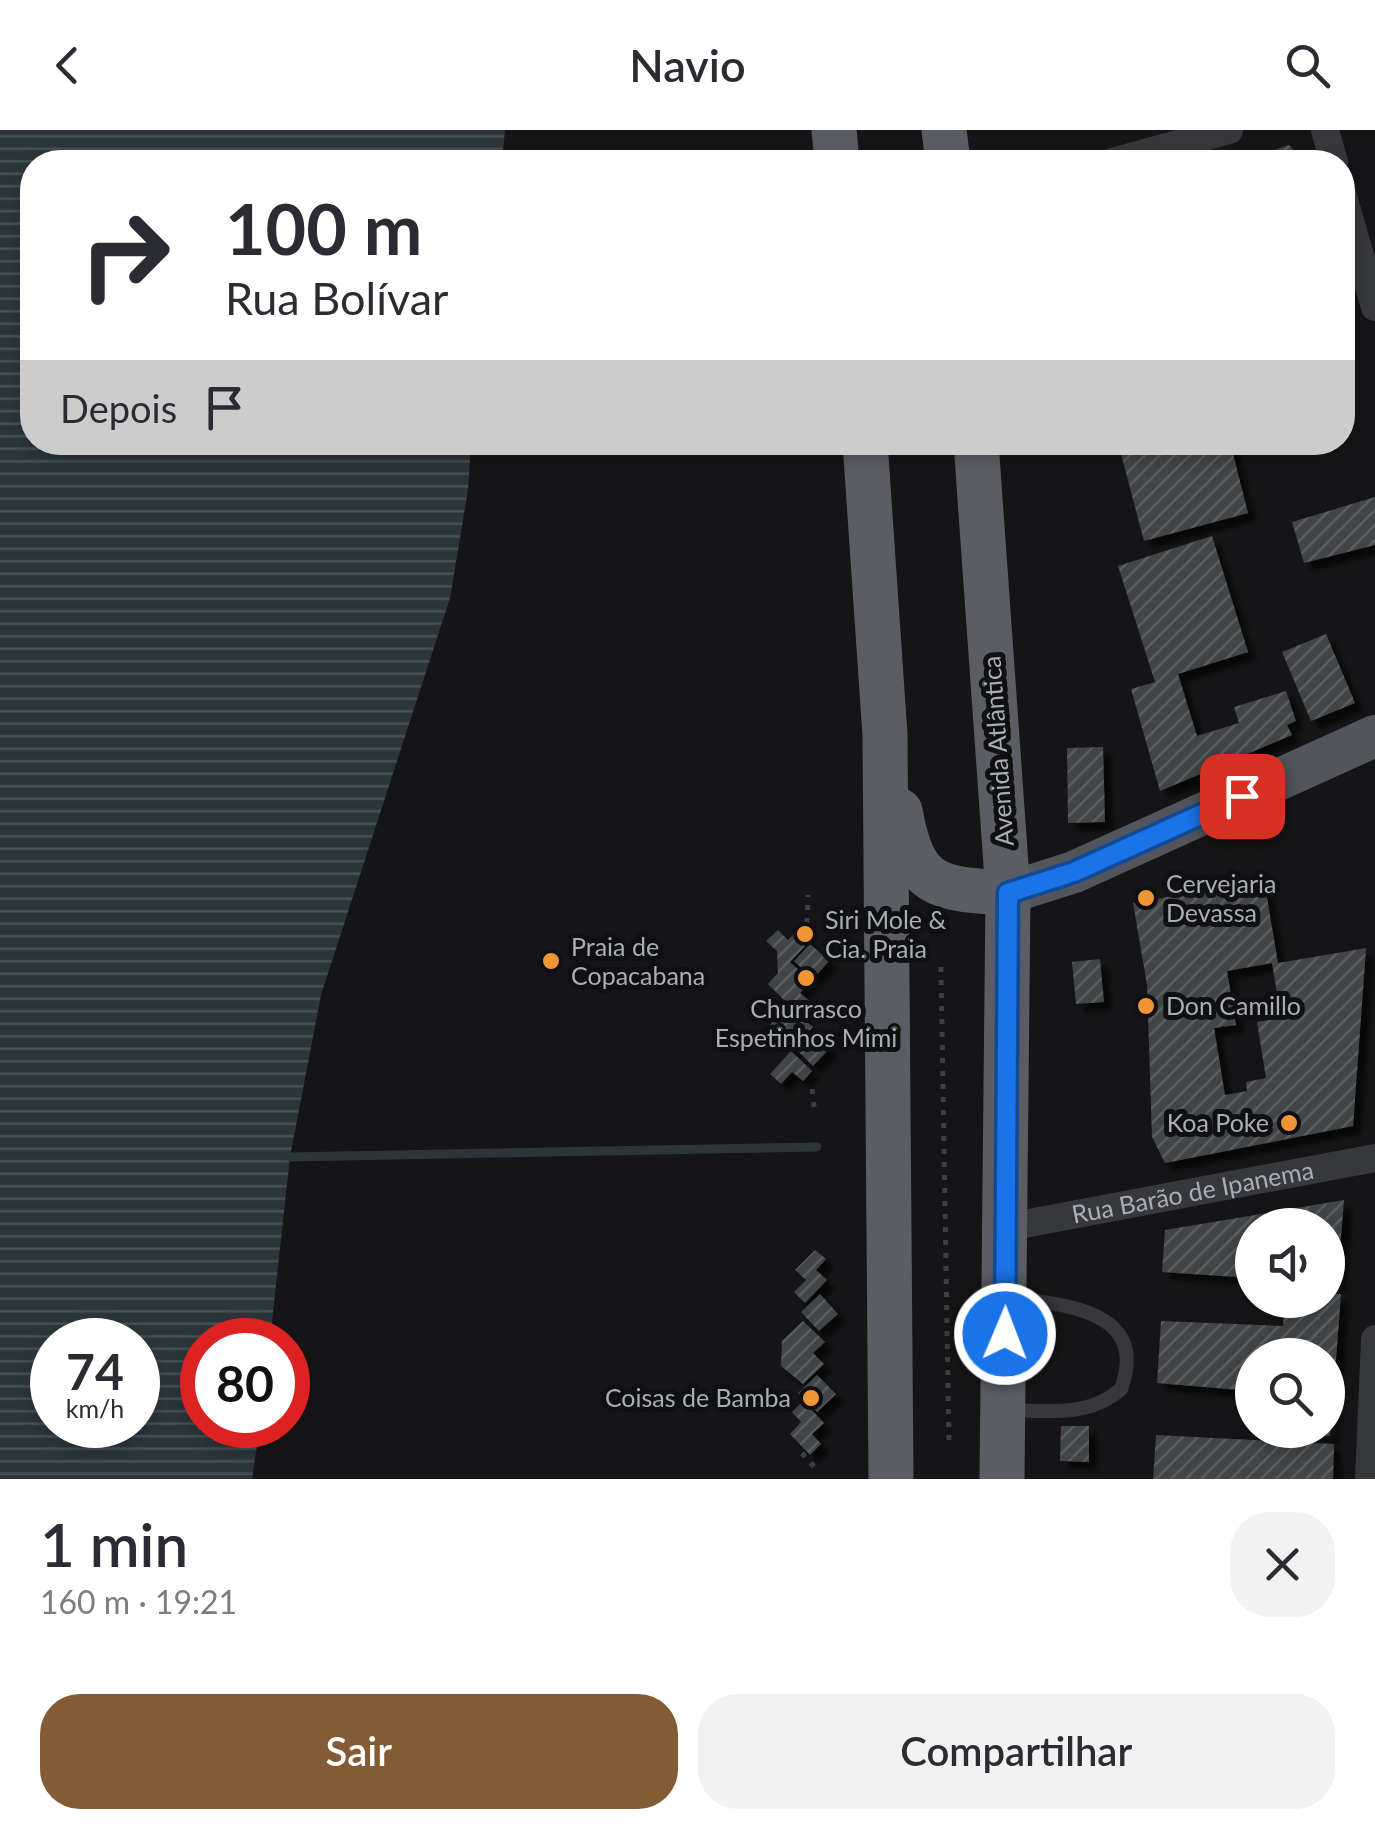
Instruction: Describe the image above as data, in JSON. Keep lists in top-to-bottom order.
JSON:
{
  "streets": {
    "highway": ["Avenida Atlântica"],
    "street": ["Rua Barão de Ipanema"]
  },
  "crossings": [
    ["Avenida Atlântica", "Rua Barão de Ipanema"]
  ],
  "places": [
    "Cervejaria Devassa",
    "Siri Mole & Cia. Praia",
    "Praia de Copacabana",
    "Churrasco Espetinhos Mimi",
    "Don Camillo",
    "Koa Poke",
    "Coisas de Bamba"
  ],
  "page": {
    "header": "Navio",
    "turn": ["100 m", "Rua Bolívar"],
    "then": "Depois",
    "speed": "74 km/h",
    "limit": "80",
    "heading": ["1 min", "160 m · 19:21"],
    "buttons": ["Sair", "Compartilhar"]
  }
}
